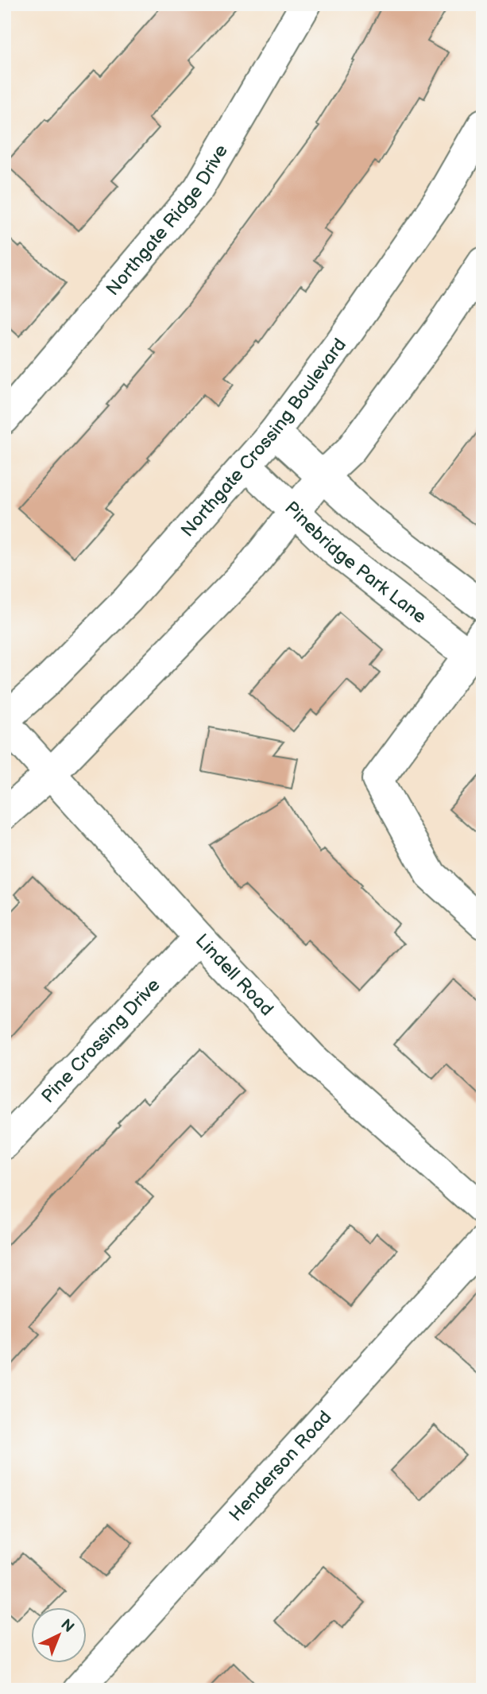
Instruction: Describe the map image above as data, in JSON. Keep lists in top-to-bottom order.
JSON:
{
  "streets": {
    "street": [
      "Northgate Ridge Drive",
      "Northgate Crossing Boulevard",
      "Pinebridge Park Lane",
      "Lindell Road",
      "Pine Crossing Drive",
      "Henderson Road"
    ]
  },
  "crossings": [
    ["Northgate Crossing Boulevard", "Pinebridge Park Lane"],
    ["Northgate Crossing Boulevard", "Lindell Road"],
    ["Lindell Road", "Pine Crossing Drive"]
  ],
  "north": "top right"
}
